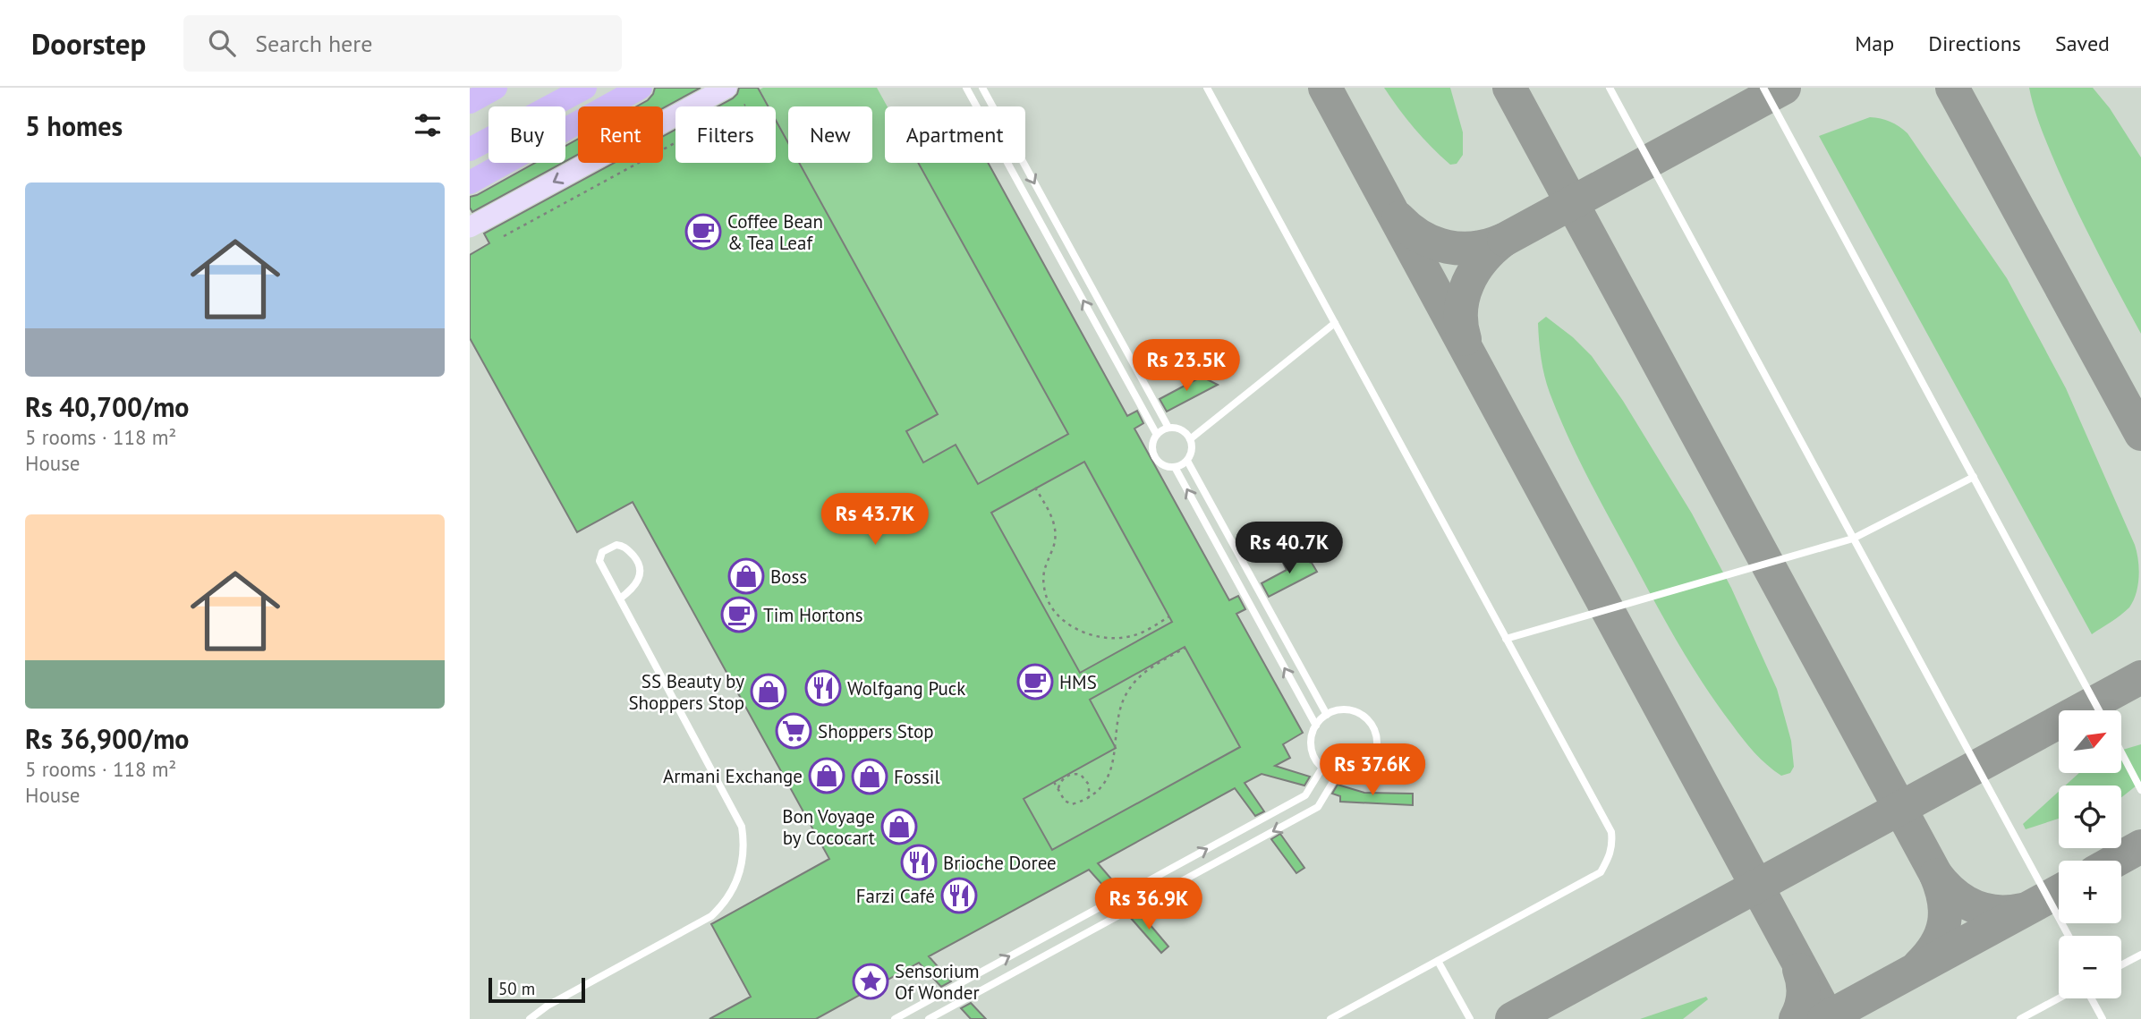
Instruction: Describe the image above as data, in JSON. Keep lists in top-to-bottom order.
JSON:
{
  "places": {
    "cafe": ["Coffee Bean & Tea Leaf", "Tim Hortons", "HMS"],
    "shop": [
      "Boss",
      "SS Beauty by Shoppers Stop",
      "Armani Exchange",
      "Fossil",
      "Bon Voyage by Cococart"
    ],
    "restaurant": ["Wolfgang Puck", "Brioche Doree", "Farzi Café"],
    "supermarket": ["Shoppers Stop"],
    "place": ["Sensorium Of Wonder"]
  },
  "scale_bar": "50 m",
  "north": "top right",
  "page": {
    "header": "Doorstep",
    "search": "Search here",
    "nav": ["Map", "Directions", "Saved"],
    "heading": "5 homes",
    "chip": [
      "Buy",
      "Rent",
      "Filters",
      "New",
      "Apartment"
    ],
    "list": [
      {
        "name": "Rs 40,700/mo",
        "note": "5 rooms · 118 m² · House"
      },
      {
        "name": "Rs 36,900/mo",
        "note": "5 rooms · 118 m² · House"
      }
    ],
    "price": [
      "Rs 23.5K",
      "Rs 43.7K",
      "Rs 40.7K",
      "Rs 37.6K",
      "Rs 36.9K"
    ],
    "map_buttons": ["+", "−"],
    "scale": "50 m"
  }
}
